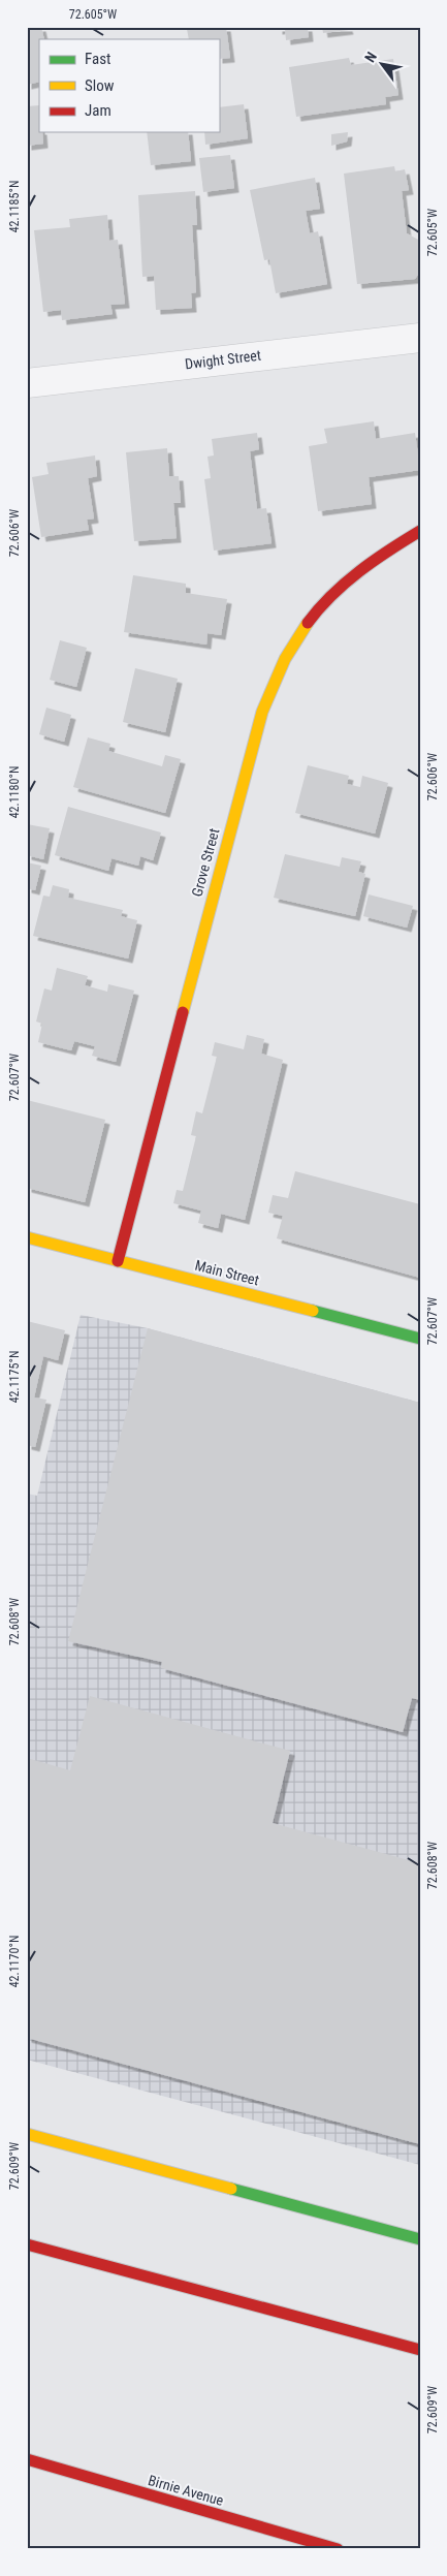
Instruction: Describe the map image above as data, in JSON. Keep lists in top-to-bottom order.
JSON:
{
  "streets": {
    "main road": ["Grove Street", "Main Street", "Birnie Avenue"],
    "street": ["Dwight Street"]
  },
  "crossings": [
    ["Grove Street", "Main Street"]
  ],
  "legend": ["Fast", "Slow", "Jam"],
  "north": "top left",
  "coordinates": [
    "72.605°W",
    "42.1185°N",
    "72.606°W",
    "42.1180°N",
    "72.607°W",
    "42.1175°N",
    "72.608°W",
    "42.1170°N",
    "72.609°W"
  ]
}
